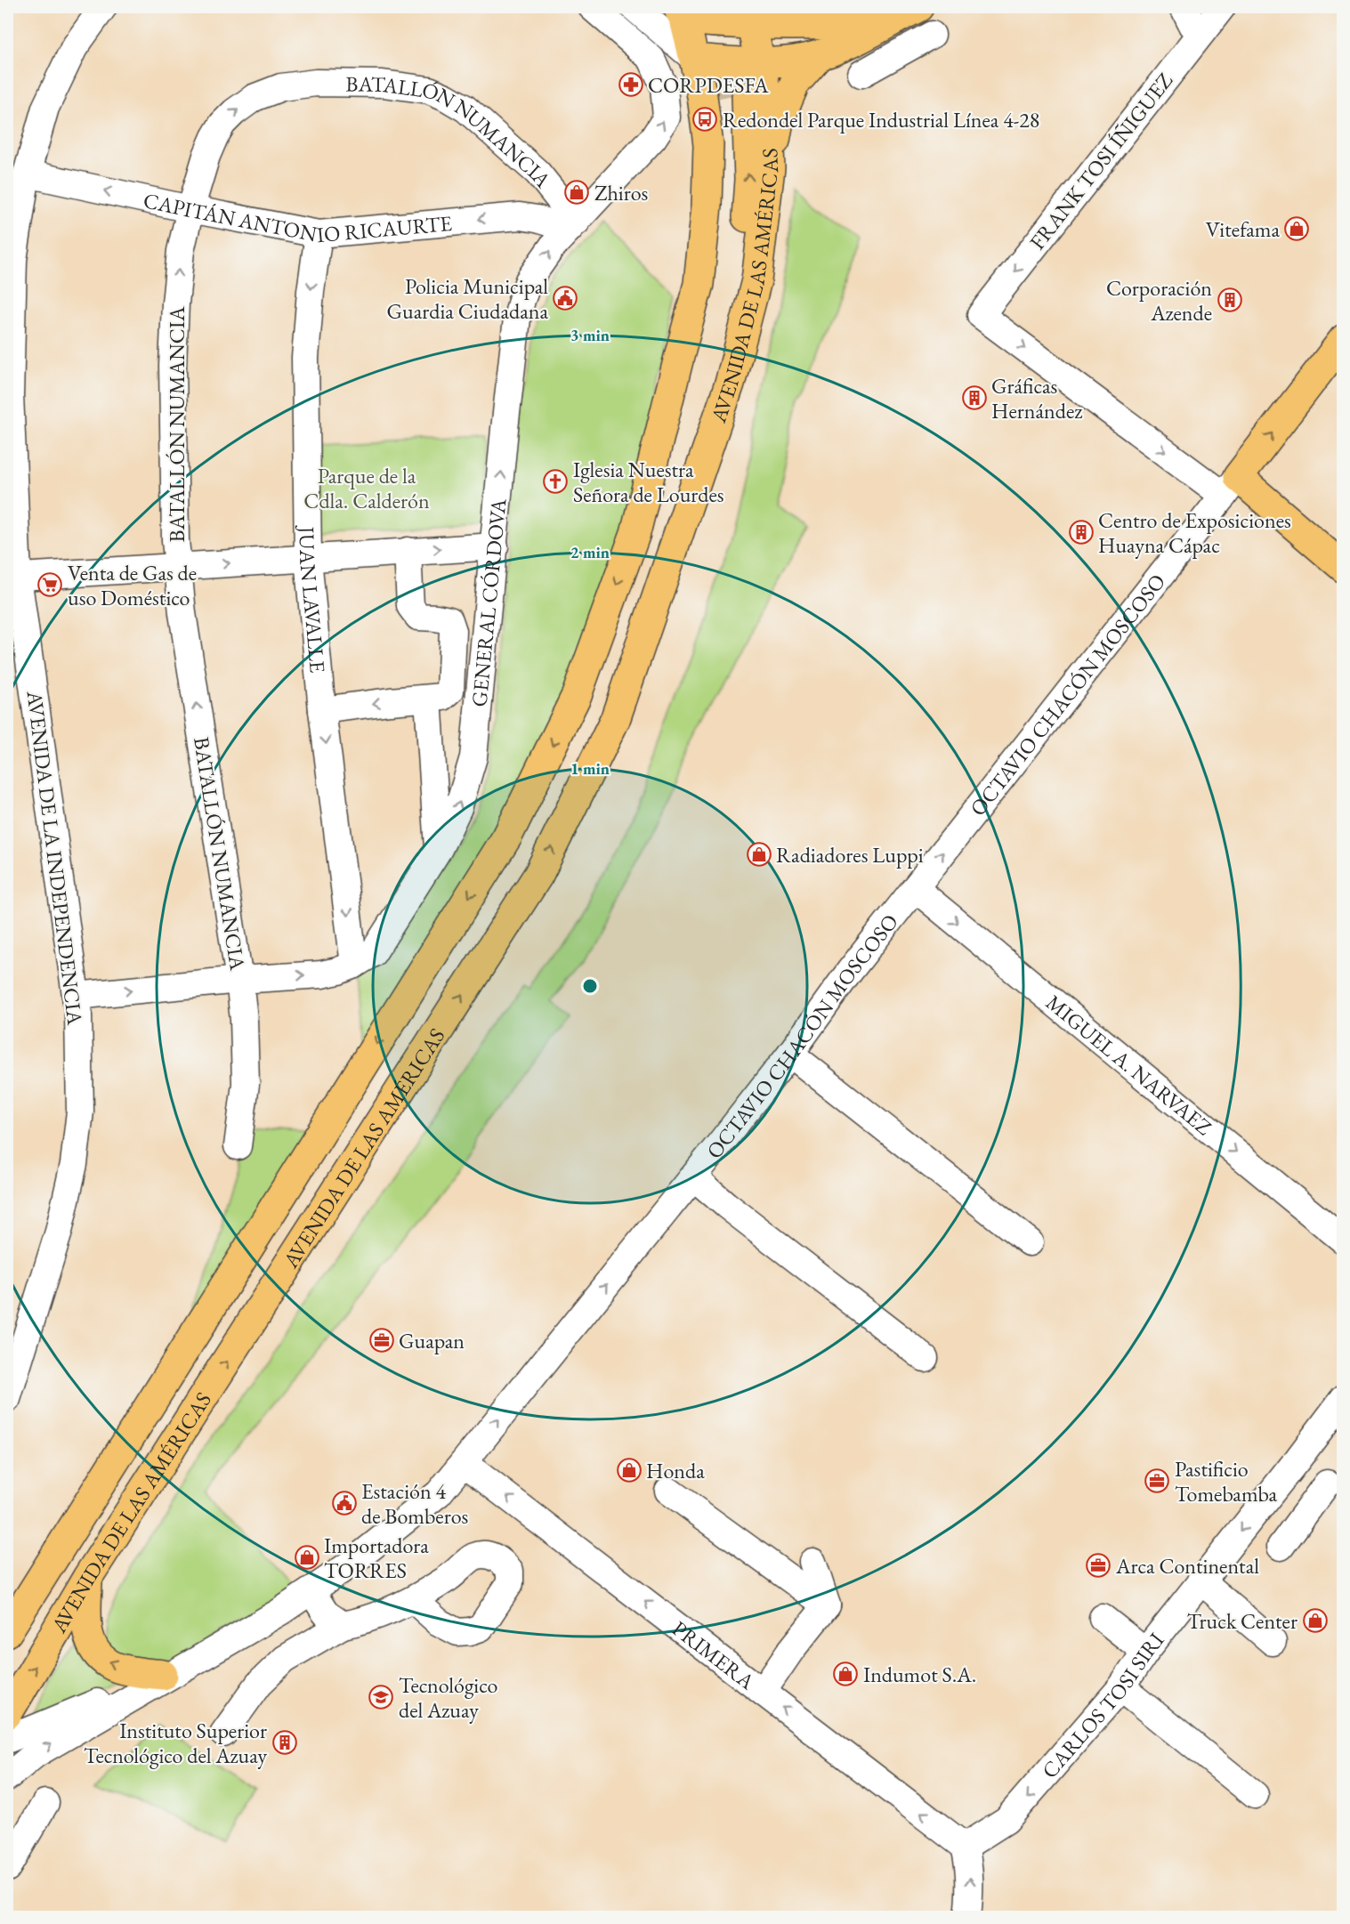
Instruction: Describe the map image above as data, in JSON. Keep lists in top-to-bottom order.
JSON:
{
  "streets": {
    "main road": ["AVENIDA DE LAS AMÉRICAS", "OCTAVIO CHACÓN MOSCOSO"],
    "street": [
      "BATALLÓN NUMANCIA",
      "FRANK TOSI ÍÑIGUEZ",
      "CAPITÁN ANTONIO RICAURTE",
      "JUAN LAVALLE",
      "GENERAL CÓRDOVA",
      "AVENIDA DE LA INDEPENDENCIA",
      "MIGUEL A. NARVAEZ",
      "PRIMERA",
      "CARLOS TOSI SIRI"
    ]
  },
  "crossings": [
    ["BATALLÓN NUMANCIA", "CAPITÁN ANTONIO RICAURTE"],
    ["BATALLÓN NUMANCIA", "GENERAL CÓRDOVA"],
    ["FRANK TOSI ÍÑIGUEZ", "OCTAVIO CHACÓN MOSCOSO"],
    ["CAPITÁN ANTONIO RICAURTE", "JUAN LAVALLE"],
    ["CAPITÁN ANTONIO RICAURTE", "GENERAL CÓRDOVA"],
    ["CAPITÁN ANTONIO RICAURTE", "AVENIDA DE LA INDEPENDENCIA"],
    ["JUAN LAVALLE", "GENERAL CÓRDOVA"],
    ["GENERAL CÓRDOVA", "AVENIDA DE LA INDEPENDENCIA"],
    ["OCTAVIO CHACÓN MOSCOSO", "MIGUEL A. NARVAEZ"],
    ["OCTAVIO CHACÓN MOSCOSO", "PRIMERA"],
    ["PRIMERA", "CARLOS TOSI SIRI"]
  ],
  "one_way": [
    "CAPITÁN ANTONIO RICAURTE",
    "JUAN LAVALLE",
    "GENERAL CÓRDOVA",
    "OCTAVIO CHACÓN MOSCOSO",
    "CARLOS TOSI SIRI"
  ],
  "parks": ["Parque de la Cdla. Calderón"],
  "places": {
    "pharmacy": ["CORPDESFA"],
    "bus stop": ["Redondel Parque Industrial Línea 4-28"],
    "shop": [
      "Zhiros",
      "Vitefama",
      "Radiadores Luppi",
      "Honda",
      "Importadora TORRES",
      "Truck Center",
      "Indumot S.A."
    ],
    "public building": ["Policia Municipal Guardia Ciudadana", "Estación 4 de Bomberos"],
    "building": [
      "Corporación Azende",
      "Gráficas Hernández",
      "Centro de Exposiciones Huayna Cápac",
      "Instituto Superior Tecnológico del Azuay"
    ],
    "church": ["Iglesia Nuestra Señora de Lourdes"],
    "supermarket": ["Venta de Gas de uso Doméstico"],
    "office": ["Guapan", "Pastificio Tomebamba", "Arca Continental"],
    "school or university": ["Tecnológico del Azuay"]
  },
  "rings": ["3 min", "2 min", "1 min"]
}
